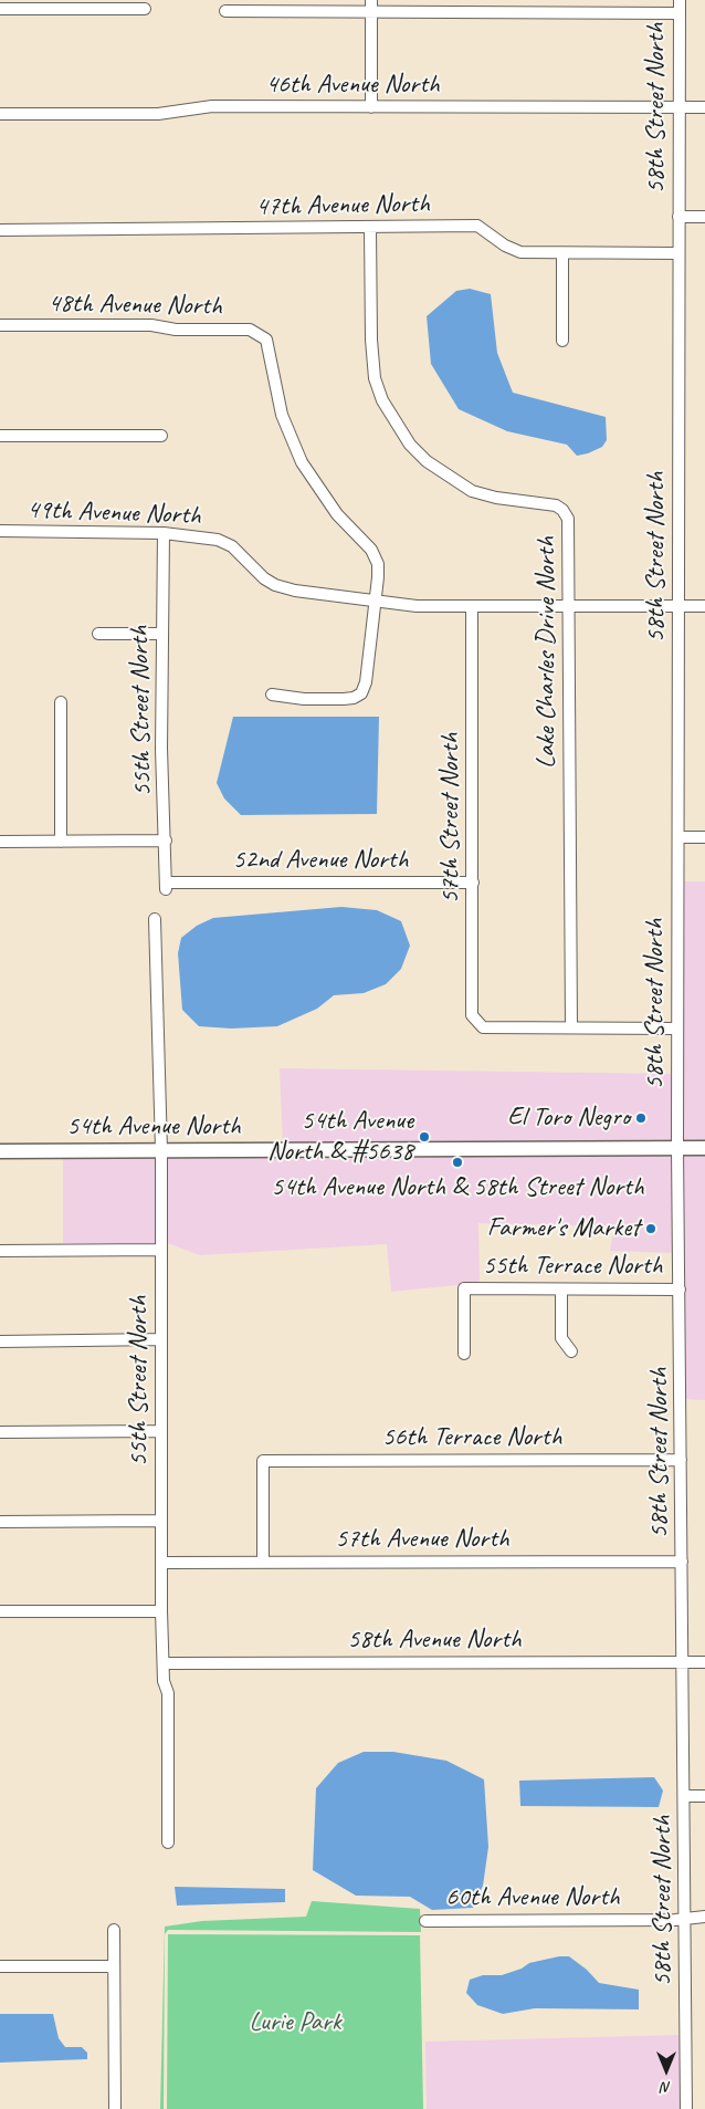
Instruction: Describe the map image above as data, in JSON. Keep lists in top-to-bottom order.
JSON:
{
  "streets": {
    "main road": ["54th Avenue North"],
    "street": [
      "46th Avenue North",
      "58th Street North",
      "47th Avenue North",
      "48th Avenue North",
      "49th Avenue North",
      "Lake Charles Drive North",
      "55th Street North",
      "57th Street North",
      "52nd Avenue North",
      "55th Terrace North",
      "56th Terrace North",
      "57th Avenue North",
      "58th Avenue North",
      "60th Avenue North"
    ]
  },
  "crossings": [
    ["46th Avenue North", "58th Street North"],
    ["58th Street North", "47th Avenue North"],
    ["58th Street North", "49th Avenue North"],
    ["58th Street North", "54th Avenue North"],
    ["58th Street North", "55th Terrace North"],
    ["58th Street North", "56th Terrace North"],
    ["58th Street North", "57th Avenue North"],
    ["58th Street North", "58th Avenue North"],
    ["58th Street North", "60th Avenue North"],
    ["47th Avenue North", "Lake Charles Drive North"],
    ["48th Avenue North", "49th Avenue North"],
    ["49th Avenue North", "Lake Charles Drive North"],
    ["49th Avenue North", "55th Street North"],
    ["49th Avenue North", "57th Street North"],
    ["Lake Charles Drive North", "57th Street North"],
    ["55th Street North", "52nd Avenue North"],
    ["55th Street North", "54th Avenue North"],
    ["55th Street North", "57th Avenue North"],
    ["55th Street North", "58th Avenue North"],
    ["57th Street North", "52nd Avenue North"],
    ["56th Terrace North", "57th Avenue North"]
  ],
  "parks": ["Lurie Park"],
  "places": [
    "El Toro Negro",
    "54th Avenue North & #5638",
    "54th Avenue North & 58th Street North",
    "Farmer's Market"
  ],
  "north": "bottom"
}
